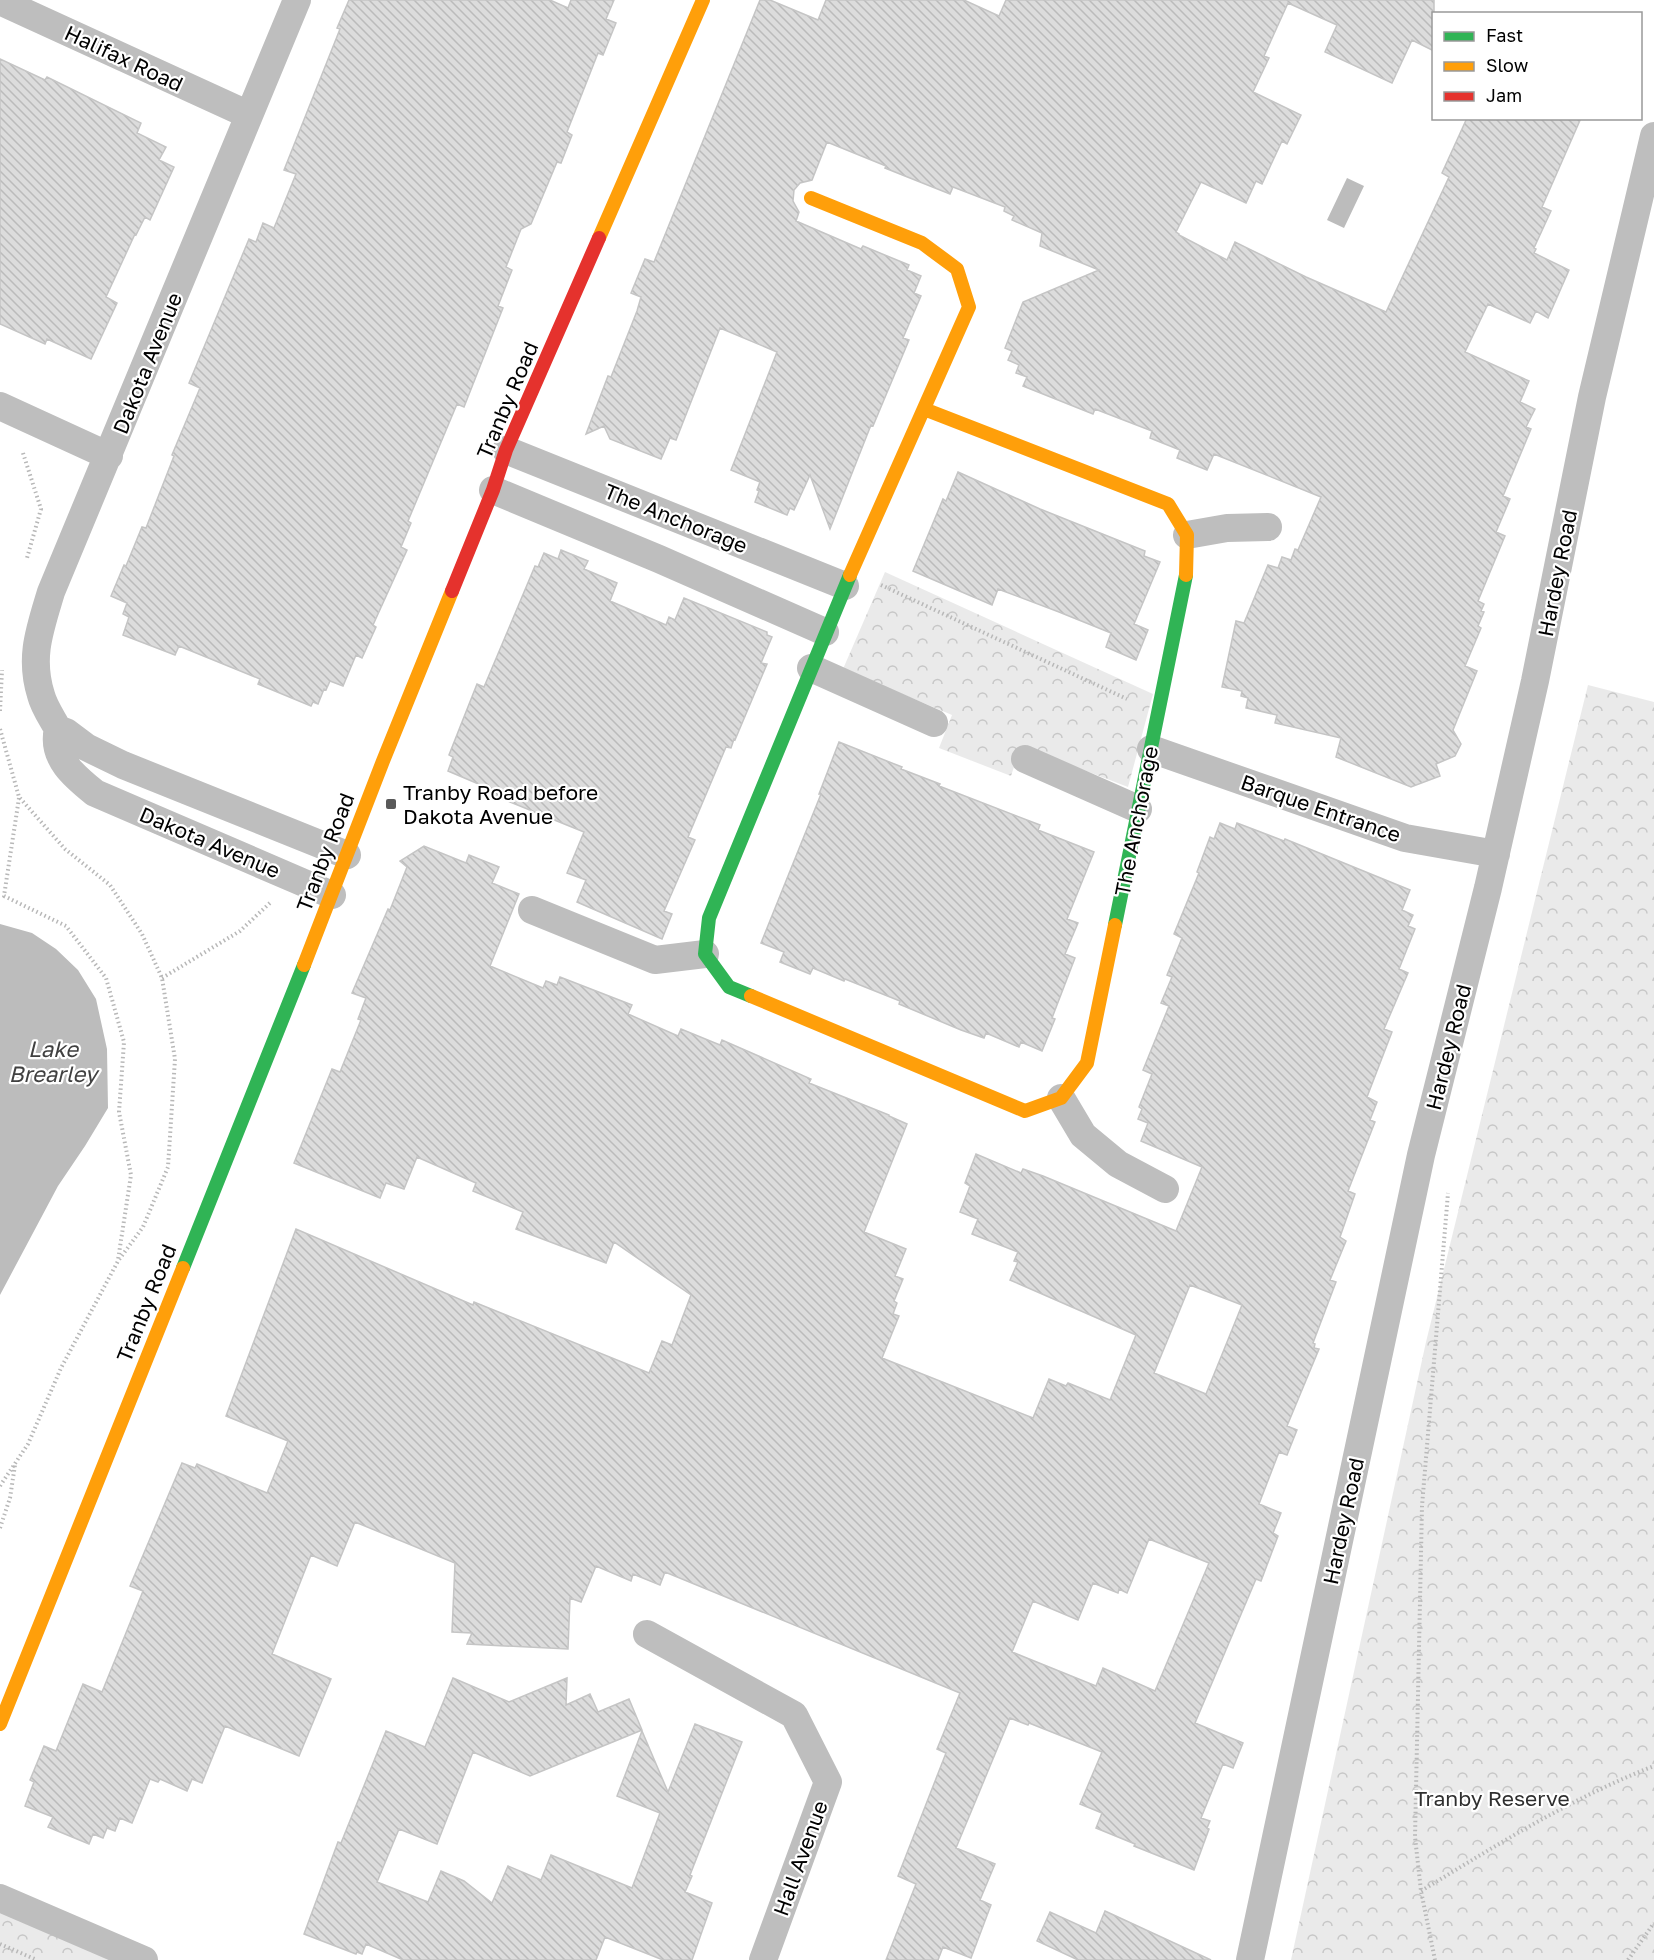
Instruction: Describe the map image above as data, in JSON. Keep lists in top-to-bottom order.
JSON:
{
  "streets": {
    "street": [
      "Halifax Road",
      "Dakota Avenue",
      "Tranby Road",
      "The Anchorage",
      "Hardey Road",
      "Barque Entrance",
      "Hall Avenue"
    ]
  },
  "crossings": [
    ["Halifax Road", "Dakota Avenue"],
    ["Dakota Avenue", "Tranby Road"],
    ["Tranby Road", "The Anchorage"],
    ["The Anchorage", "Barque Entrance"],
    ["Hardey Road", "Barque Entrance"]
  ],
  "water": ["Lake Brearley"],
  "parks": ["Tranby Reserve"],
  "places": {
    "transit": ["Tranby Road before Dakota Avenue"]
  },
  "legend": ["Fast", "Slow", "Jam"]
}
